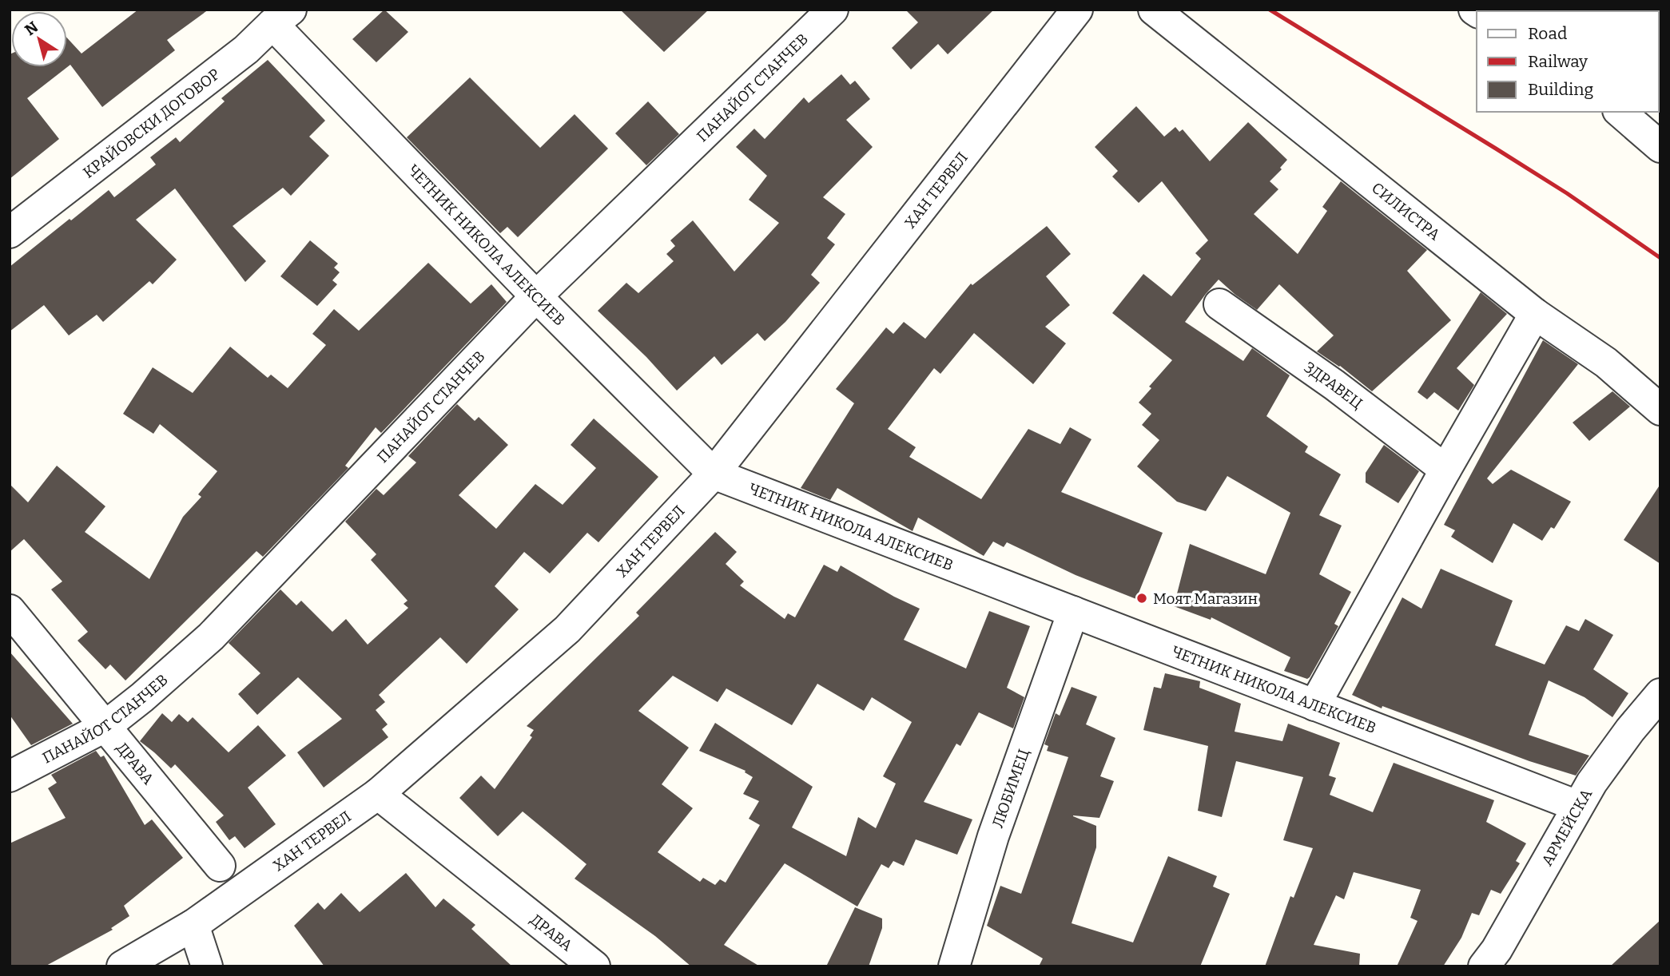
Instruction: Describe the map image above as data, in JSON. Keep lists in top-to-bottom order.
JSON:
{
  "streets": {
    "street": [
      "ПАНАЙОТ СТАНЧЕВ",
      "КРАЙОВСКИ ДОГОВОР",
      "ХАН ТЕРВЕЛ",
      "СИЛИСТРА",
      "ЧЕТНИК НИКОЛА АЛЕКСИЕВ",
      "ЗДРАВЕЦ",
      "ДРАВА",
      "ЛЮБИМЕЦ",
      "АРМЕЙСКА"
    ]
  },
  "crossings": [
    ["ПАНАЙОТ СТАНЧЕВ", "ЧЕТНИК НИКОЛА АЛЕКСИЕВ"],
    ["ПАНАЙОТ СТАНЧЕВ", "ДРАВА"],
    ["КРАЙОВСКИ ДОГОВОР", "ЧЕТНИК НИКОЛА АЛЕКСИЕВ"],
    ["ХАН ТЕРВЕЛ", "ЧЕТНИК НИКОЛА АЛЕКСИЕВ"],
    ["ХАН ТЕРВЕЛ", "ДРАВА"],
    ["ЧЕТНИК НИКОЛА АЛЕКСИЕВ", "ЛЮБИМЕЦ"],
    ["ЧЕТНИК НИКОЛА АЛЕКСИЕВ", "АРМЕЙСКА"]
  ],
  "places": ["Моят Магазин"],
  "legend": ["Road", "Railway", "Building"],
  "north": "top left"
}
